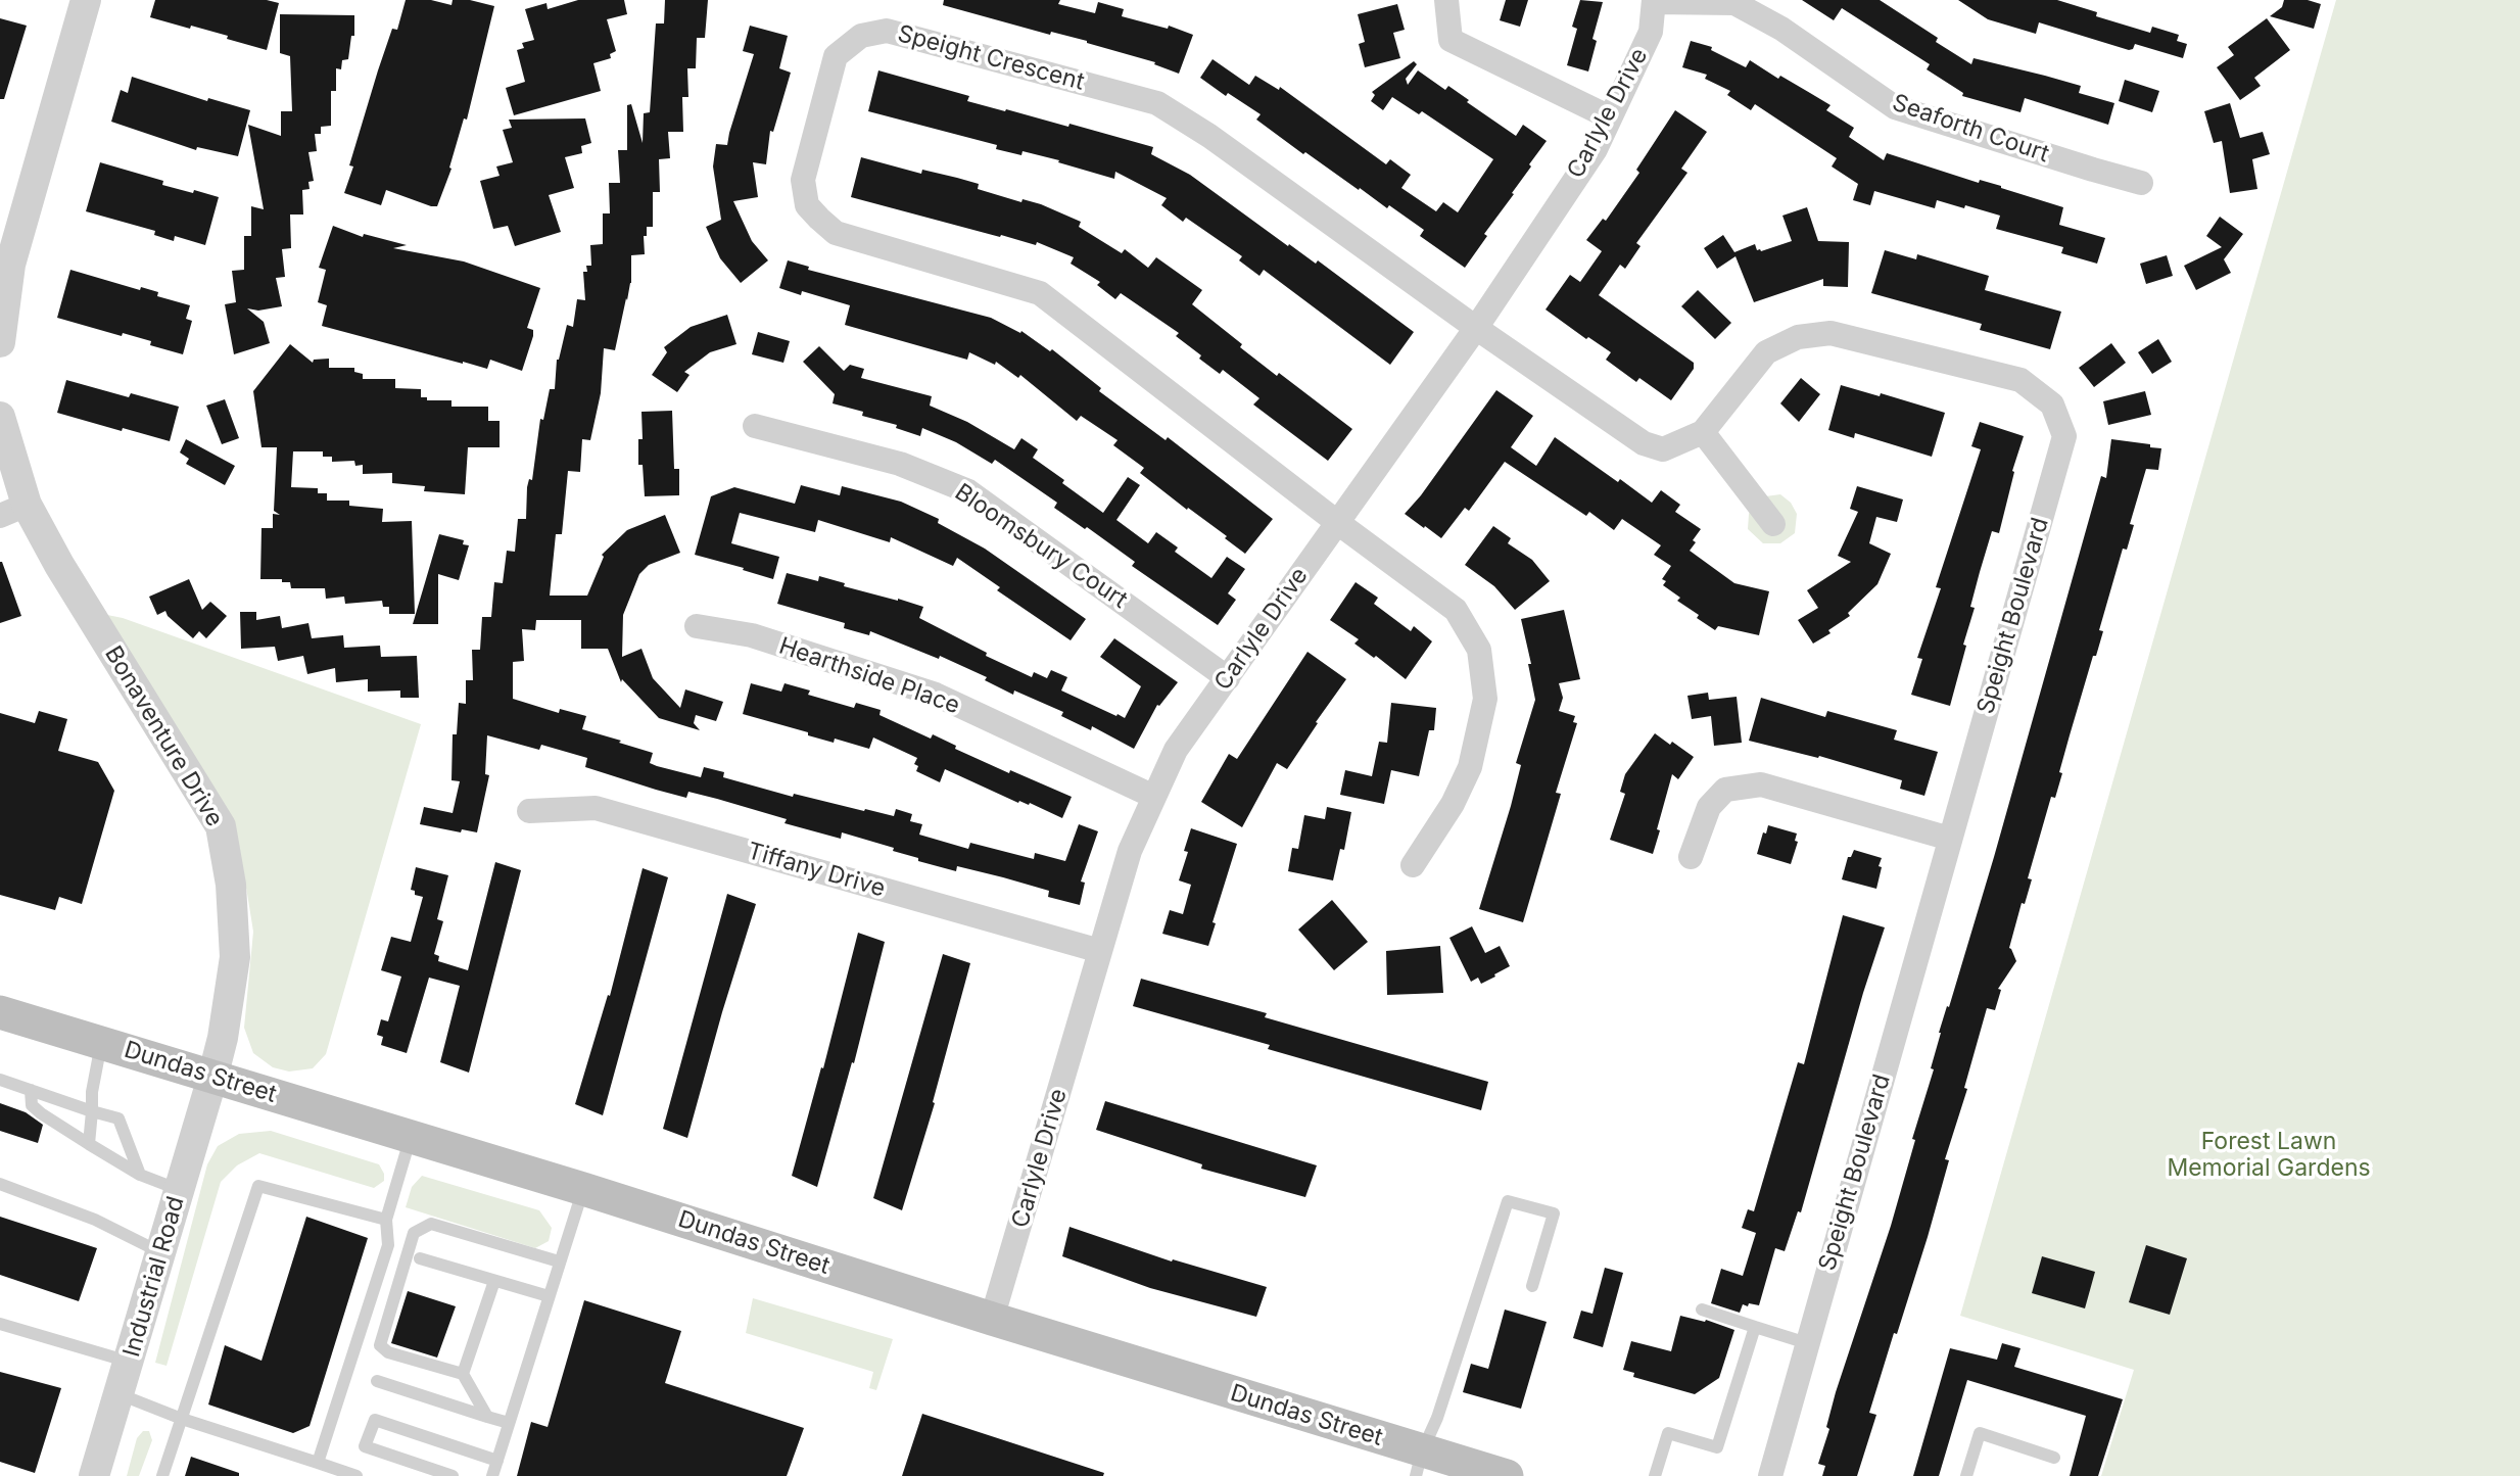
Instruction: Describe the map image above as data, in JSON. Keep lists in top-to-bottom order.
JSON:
{
  "streets": {
    "main road": ["Dundas Street"],
    "street": [
      "Speight Crescent",
      "Carlyle Drive",
      "Seaforth Court",
      "Bloomsbury Court",
      "Speight Boulevard",
      "Hearthside Place",
      "Bonaventure Drive",
      "Tiffany Drive",
      "Industrial Road"
    ]
  },
  "crossings": [
    ["Speight Crescent", "Carlyle Drive"],
    ["Speight Crescent", "Speight Boulevard"],
    ["Carlyle Drive", "Seaforth Court"],
    ["Carlyle Drive", "Bloomsbury Court"],
    ["Carlyle Drive", "Speight Boulevard"],
    ["Carlyle Drive", "Hearthside Place"],
    ["Carlyle Drive", "Tiffany Drive"],
    ["Carlyle Drive", "Dundas Street"],
    ["Bonaventure Drive", "Dundas Street"],
    ["Bonaventure Drive", "Industrial Road"],
    ["Dundas Street", "Industrial Road"]
  ],
  "parks": ["Forest Lawn Memorial Gardens"]
}
